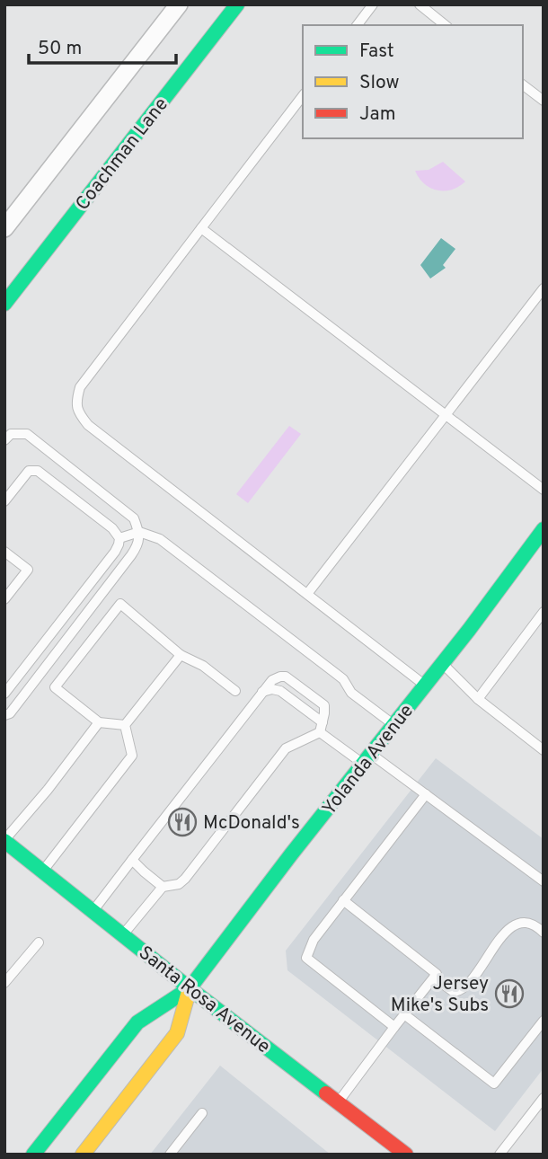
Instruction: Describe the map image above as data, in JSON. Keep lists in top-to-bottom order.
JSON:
{
  "streets": {
    "main road": ["Coachman Lane", "Yolanda Avenue", "Santa Rosa Avenue"]
  },
  "crossings": [
    ["Yolanda Avenue", "Santa Rosa Avenue"]
  ],
  "places": {
    "restaurant": ["McDonald's", "Jersey Mike's Subs"]
  },
  "legend": ["Fast", "Slow", "Jam"],
  "scale_bar": "50 m"
}
